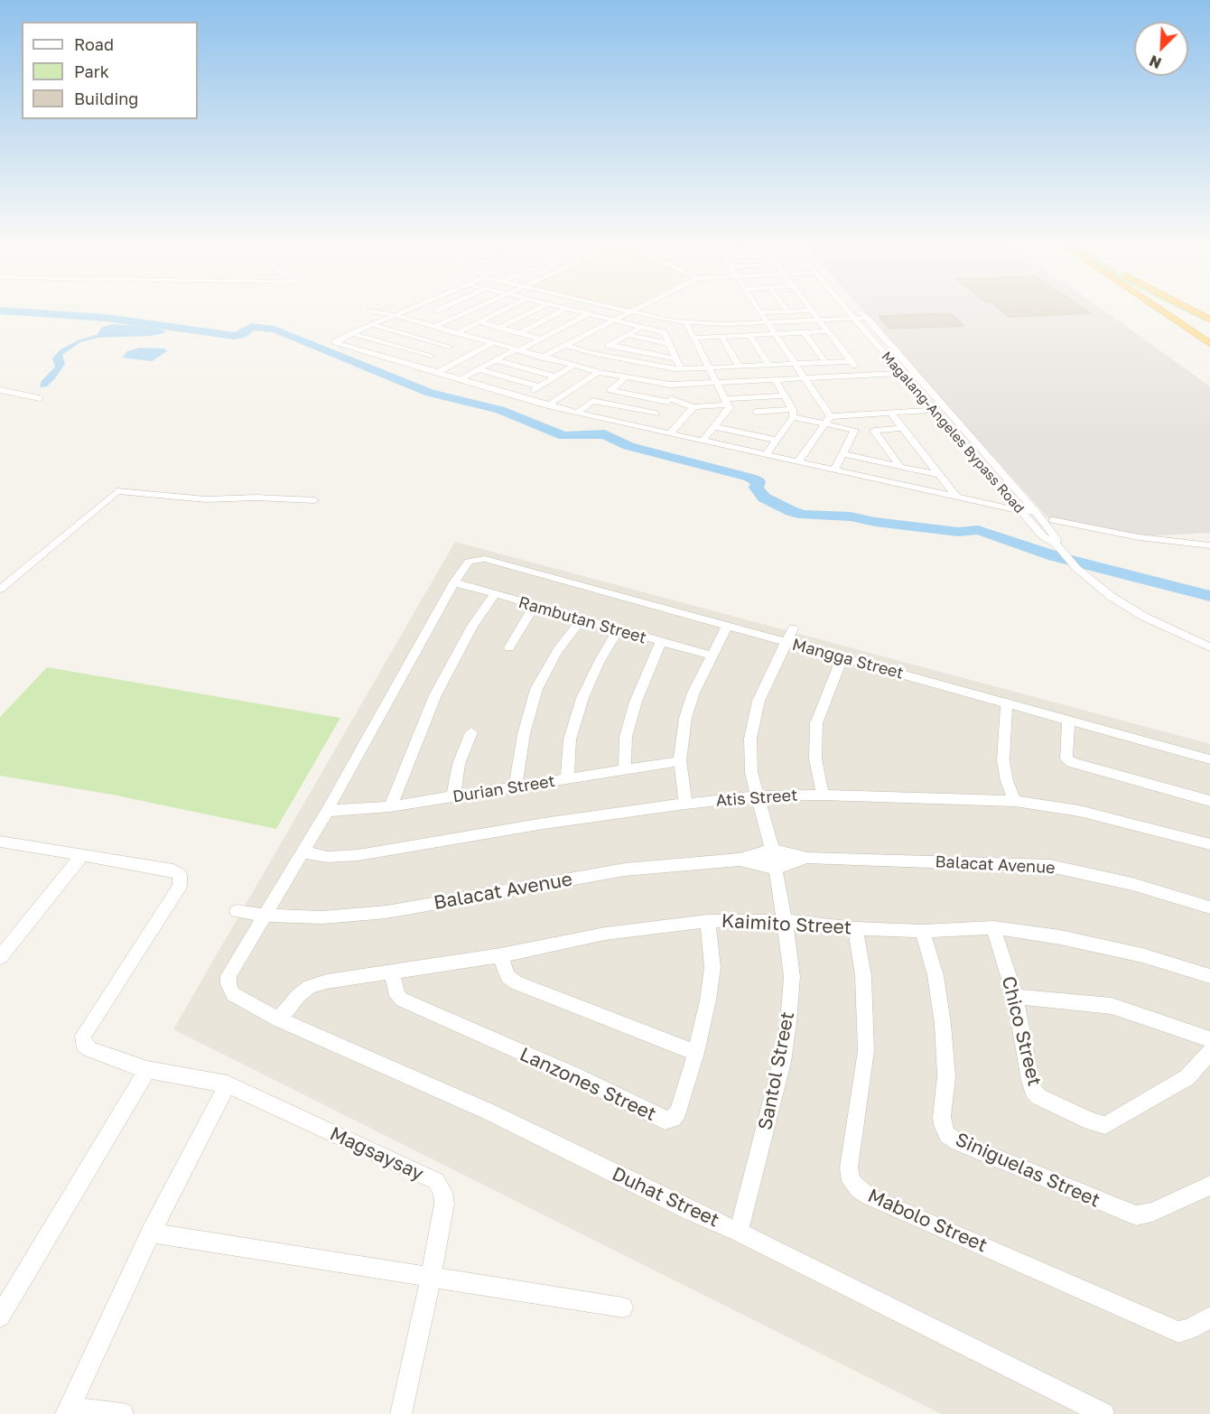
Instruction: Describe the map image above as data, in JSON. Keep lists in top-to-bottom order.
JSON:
{
  "streets": {
    "street": [
      "Magalang-Angeles Bypass Road",
      "Rambutan Street",
      "Mangga Street",
      "Durian Street",
      "Atis Street",
      "Balacat Avenue",
      "Kaimito Street",
      "Chico Street",
      "Santol Street",
      "Lanzones Street",
      "Magsaysay",
      "Siniguelas Street",
      "Duhat Street",
      "Mabolo Street"
    ]
  },
  "crossings": [
    ["Rambutan Street", "Mangga Street"],
    ["Mangga Street", "Santol Street"],
    ["Atis Street", "Santol Street"],
    ["Balacat Avenue", "Santol Street"],
    ["Balacat Avenue", "Duhat Street"],
    ["Kaimito Street", "Chico Street"],
    ["Kaimito Street", "Santol Street"],
    ["Kaimito Street", "Lanzones Street"],
    ["Kaimito Street", "Siniguelas Street"],
    ["Kaimito Street", "Duhat Street"],
    ["Kaimito Street", "Mabolo Street"],
    ["Santol Street", "Duhat Street"]
  ],
  "legend": ["Road", "Park", "Building"],
  "north": "bottom left"
}
